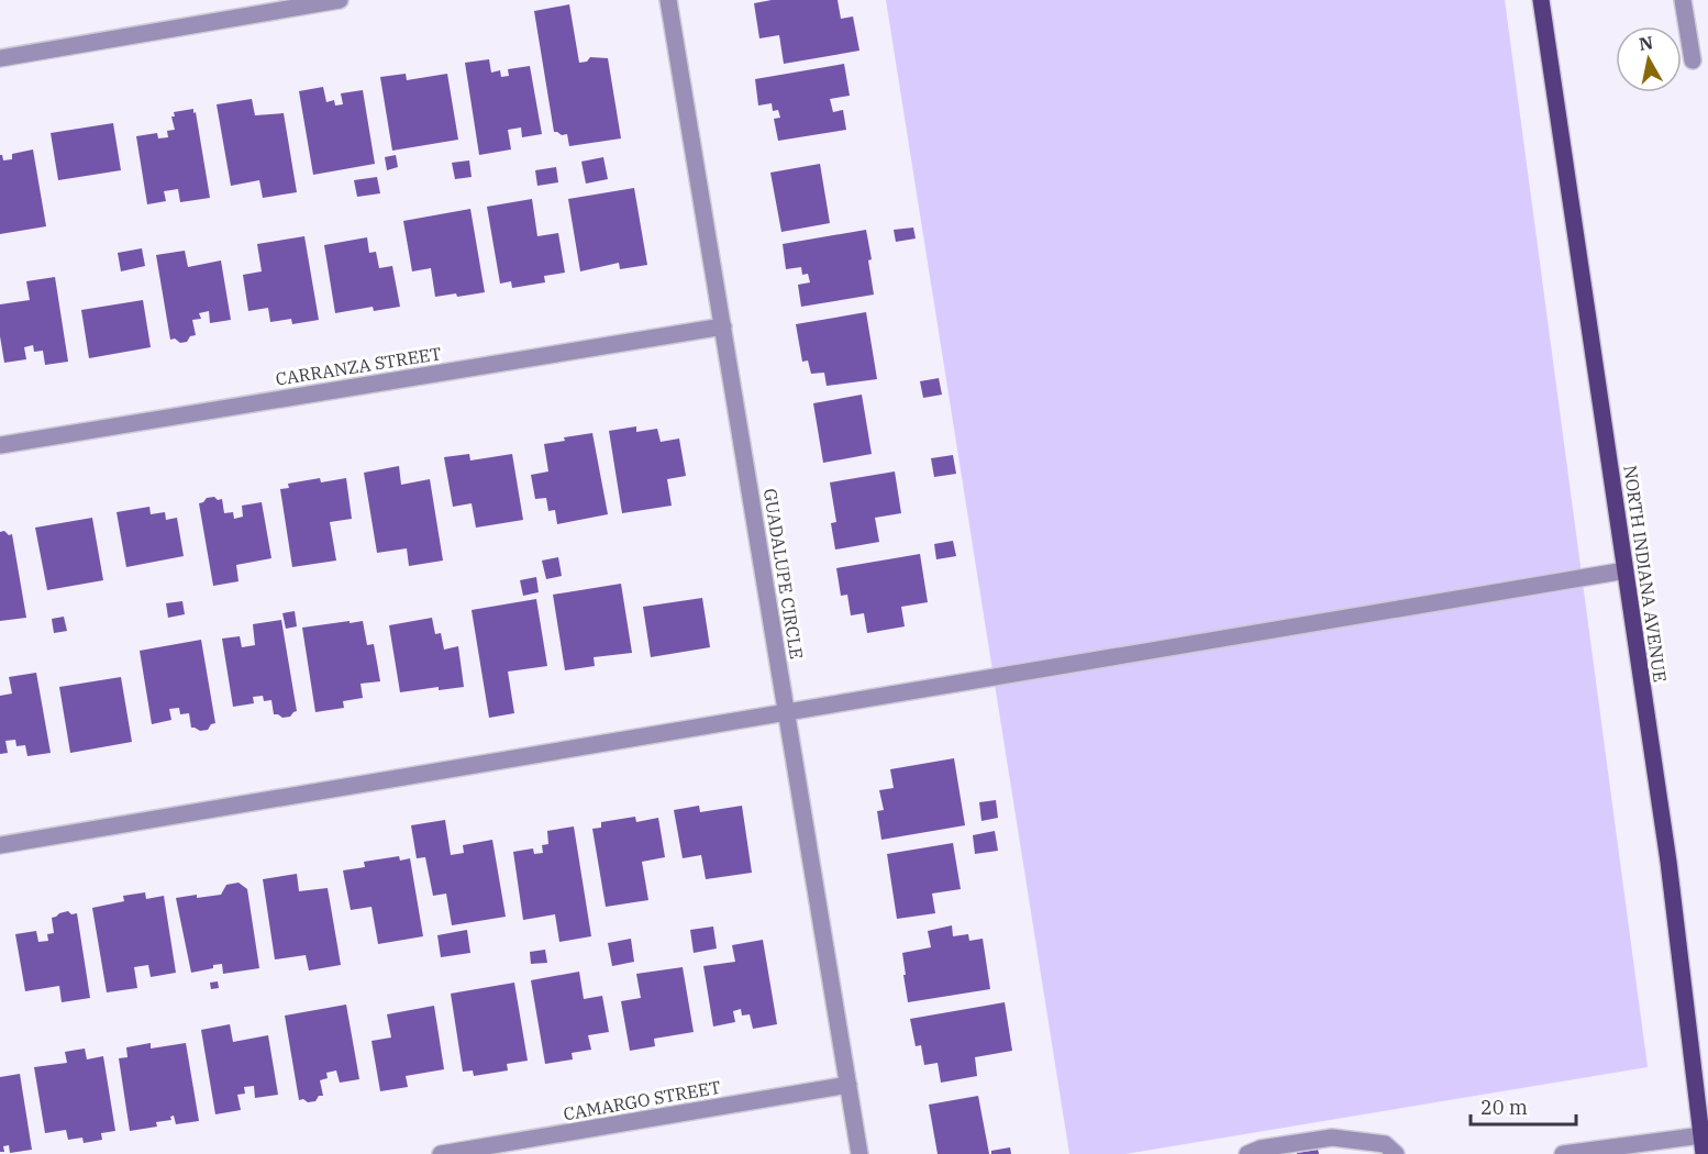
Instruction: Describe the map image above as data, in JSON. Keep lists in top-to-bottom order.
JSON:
{
  "streets": {
    "main road": ["NORTH INDIANA AVENUE"],
    "street": ["CARRANZA STREET", "GUADALUPE CIRCLE", "CAMARGO STREET"]
  },
  "crossings": [
    ["CARRANZA STREET", "GUADALUPE CIRCLE"],
    ["GUADALUPE CIRCLE", "CAMARGO STREET"]
  ],
  "scale_bar": "20 m",
  "north": "top"
}
